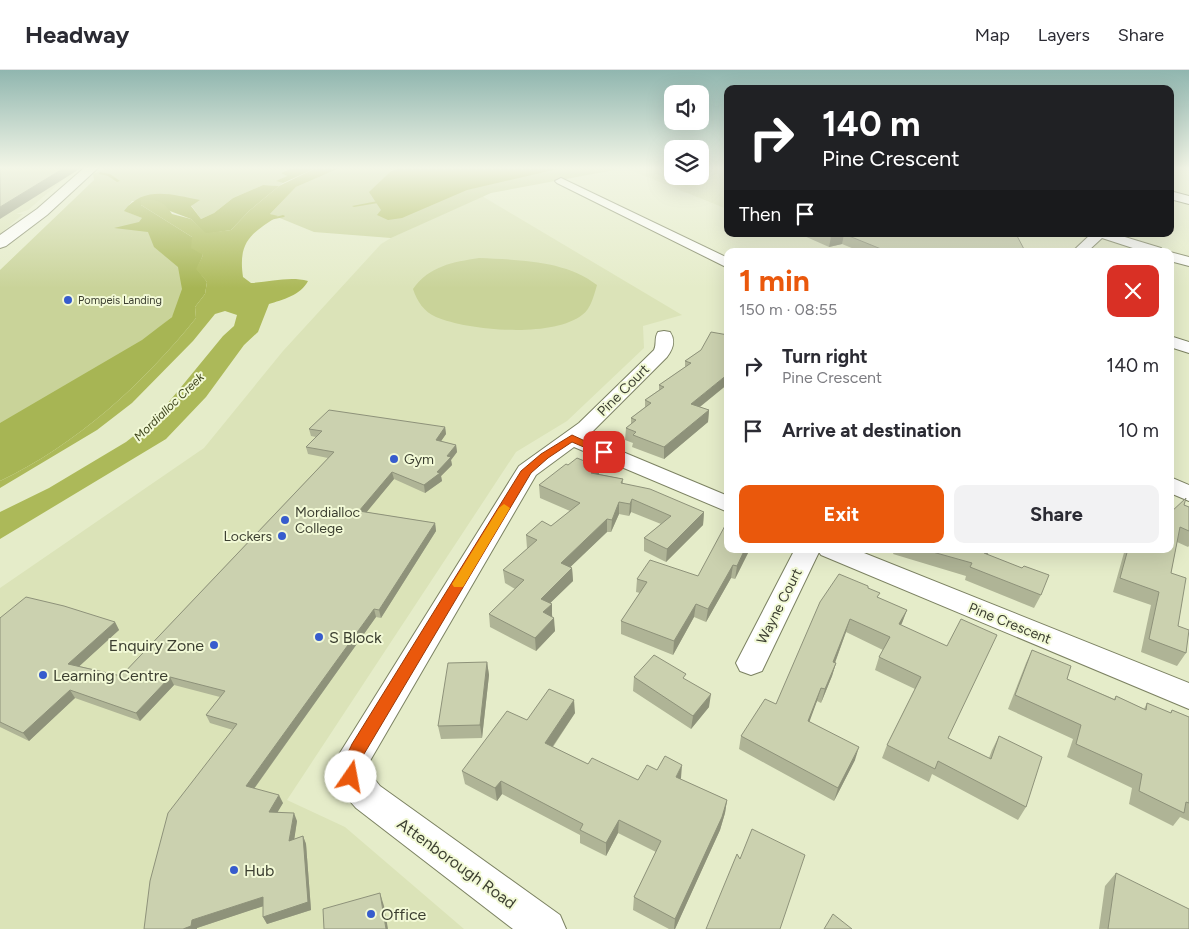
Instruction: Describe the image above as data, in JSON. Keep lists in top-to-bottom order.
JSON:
{
  "streets": {
    "street": [
      "Pine Court",
      "Wayne Court",
      "Pine Crescent",
      "Attenborough Road"
    ]
  },
  "crossings": [
    ["Pine Court", "Attenborough Road"]
  ],
  "water": ["Mordialloc Creek"],
  "places": [
    "Pompeis Landing",
    "Gym",
    "Mordialloc College",
    "Lockers",
    "S Block",
    "Enquiry Zone",
    "Learning Centre",
    "Hub",
    "Office"
  ],
  "page": {
    "header": "Headway",
    "nav": ["Map", "Layers", "Share"],
    "turn": ["140 m", "Pine Crescent"],
    "then": "Then",
    "heading": ["1 min", "150 m · 08:55"],
    "list": [
      {
        "name": "Turn right",
        "note": "Pine Crescent",
        "value": "140 m"
      },
      {
        "name": "Arrive at destination",
        "value": "10 m"
      }
    ],
    "buttons": ["Exit", "Share"]
  }
}
